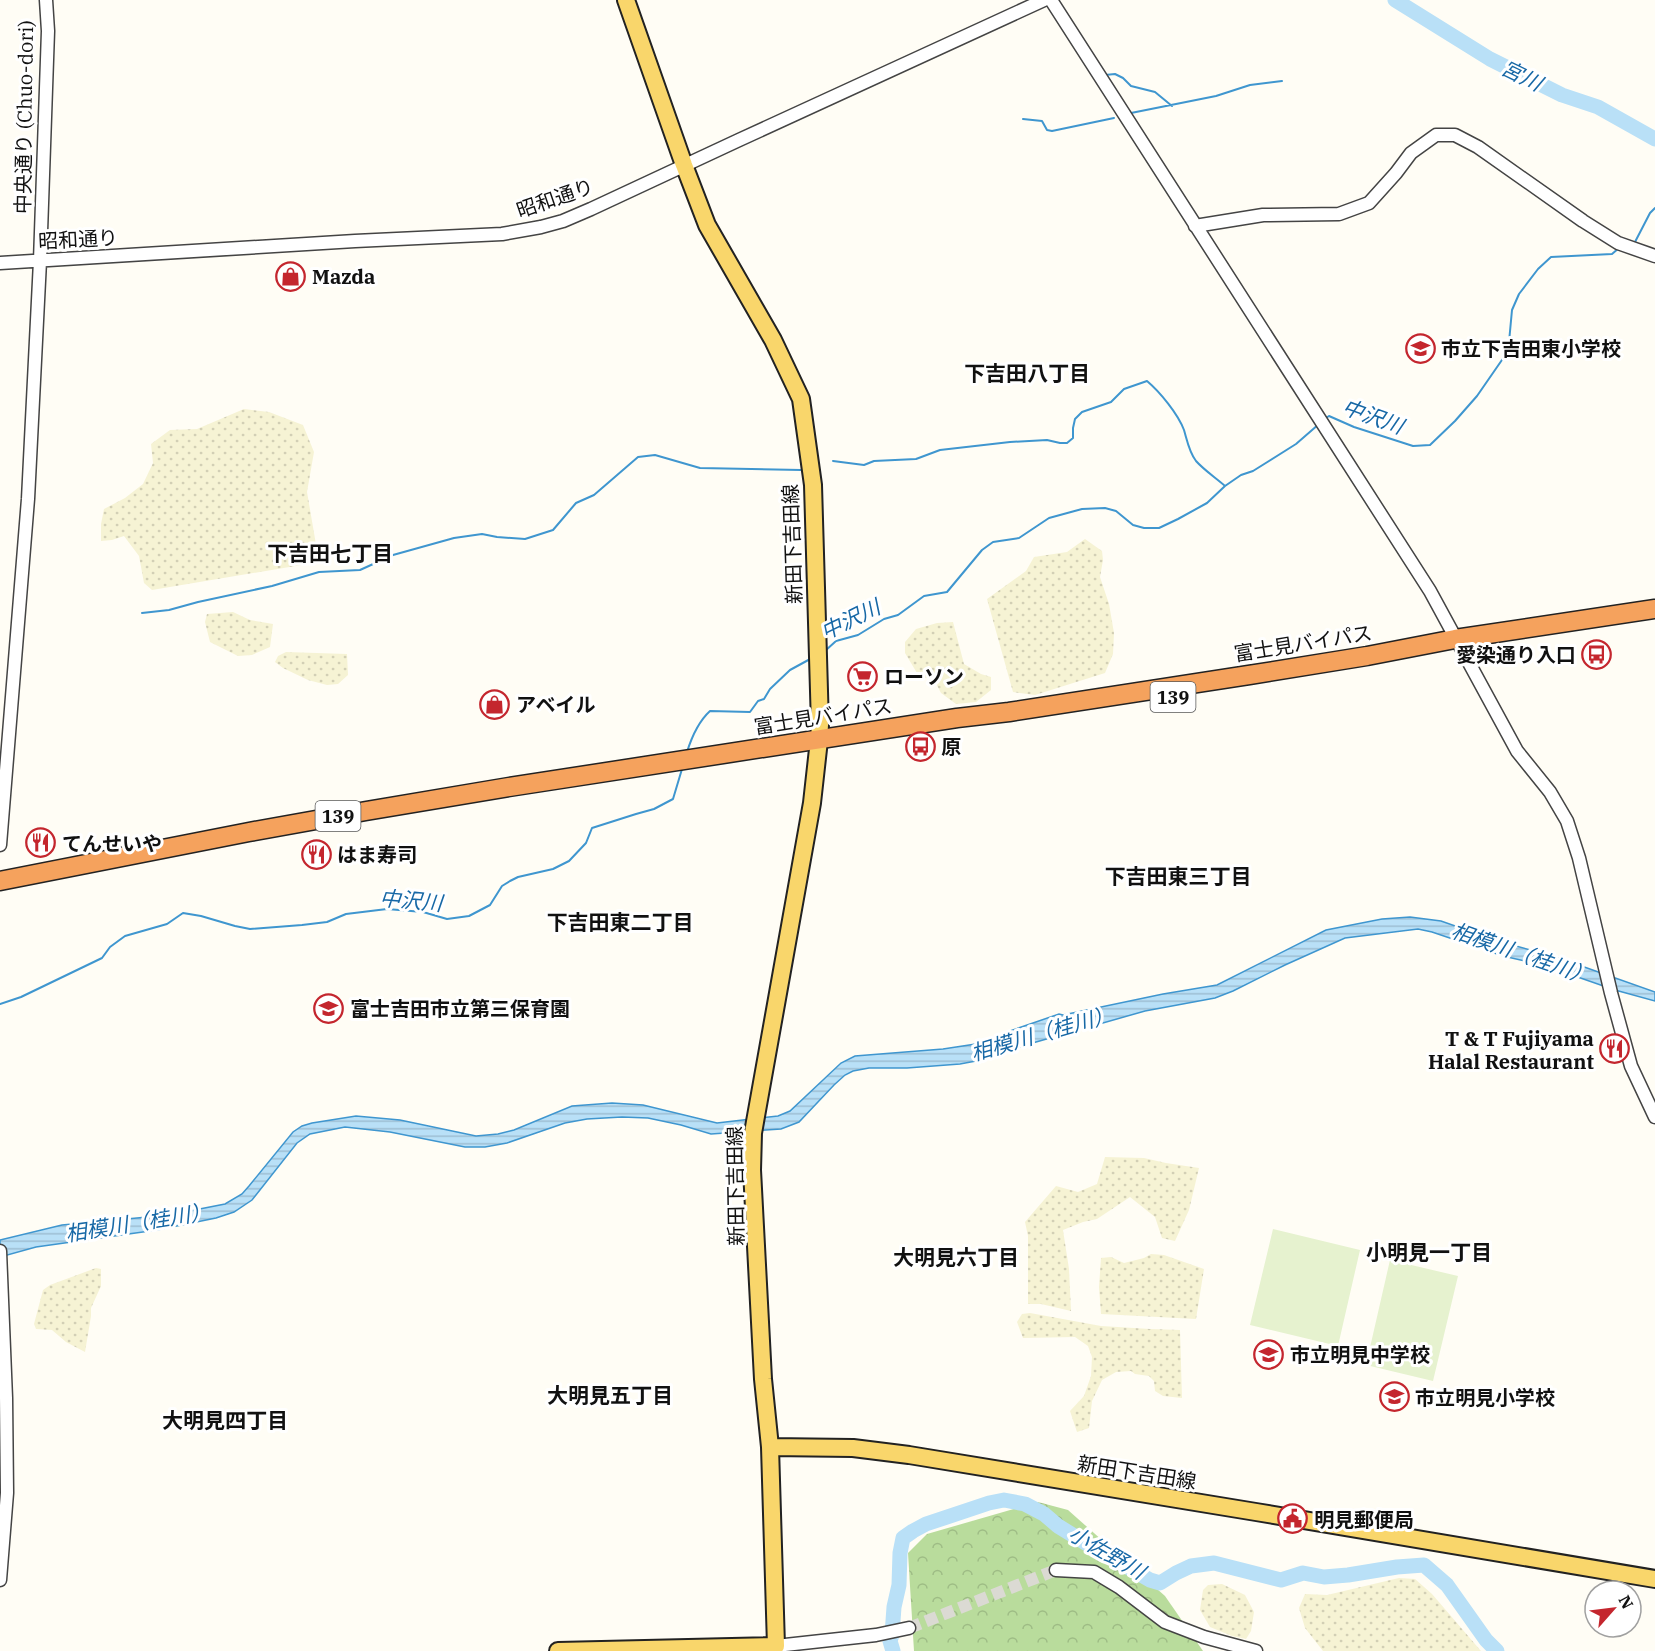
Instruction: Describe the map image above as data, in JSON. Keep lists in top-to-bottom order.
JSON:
{
  "streets": {
    "highway": ["富士見バイパス", "139"],
    "main road": ["新田下吉田線"],
    "street": ["中央通り (Chuo-dori)", "昭和通り"]
  },
  "crossings": [
    ["中央通り (Chuo-dori)", "昭和通り"],
    ["昭和通り", "新田下吉田線"],
    ["新田下吉田線", "富士見バイパス"]
  ],
  "districts": [
    "下吉田八丁目",
    "下吉田七丁目",
    "下吉田東三丁目",
    "下吉田東二丁目",
    "小明見一丁目",
    "大明見六丁目",
    "大明見五丁目",
    "大明見四丁目"
  ],
  "water": [
    "宮川",
    "中沢川",
    "相模川（桂川）",
    "小佐野川"
  ],
  "places": {
    "shop": ["Mazda", "アベイル"],
    "school or university": [
      "市立下吉田東小学校",
      "富士吉田市立第三保育園",
      "市立明見中学校",
      "市立明見小学校"
    ],
    "bus stop": ["愛染通り入口", "原"],
    "supermarket": ["ローソン"],
    "restaurant": ["てんせいや", "はま寿司", "T & T Fujiyama Halal Restaurant"],
    "public building": ["明見郵便局"]
  },
  "north": "top right"
}
